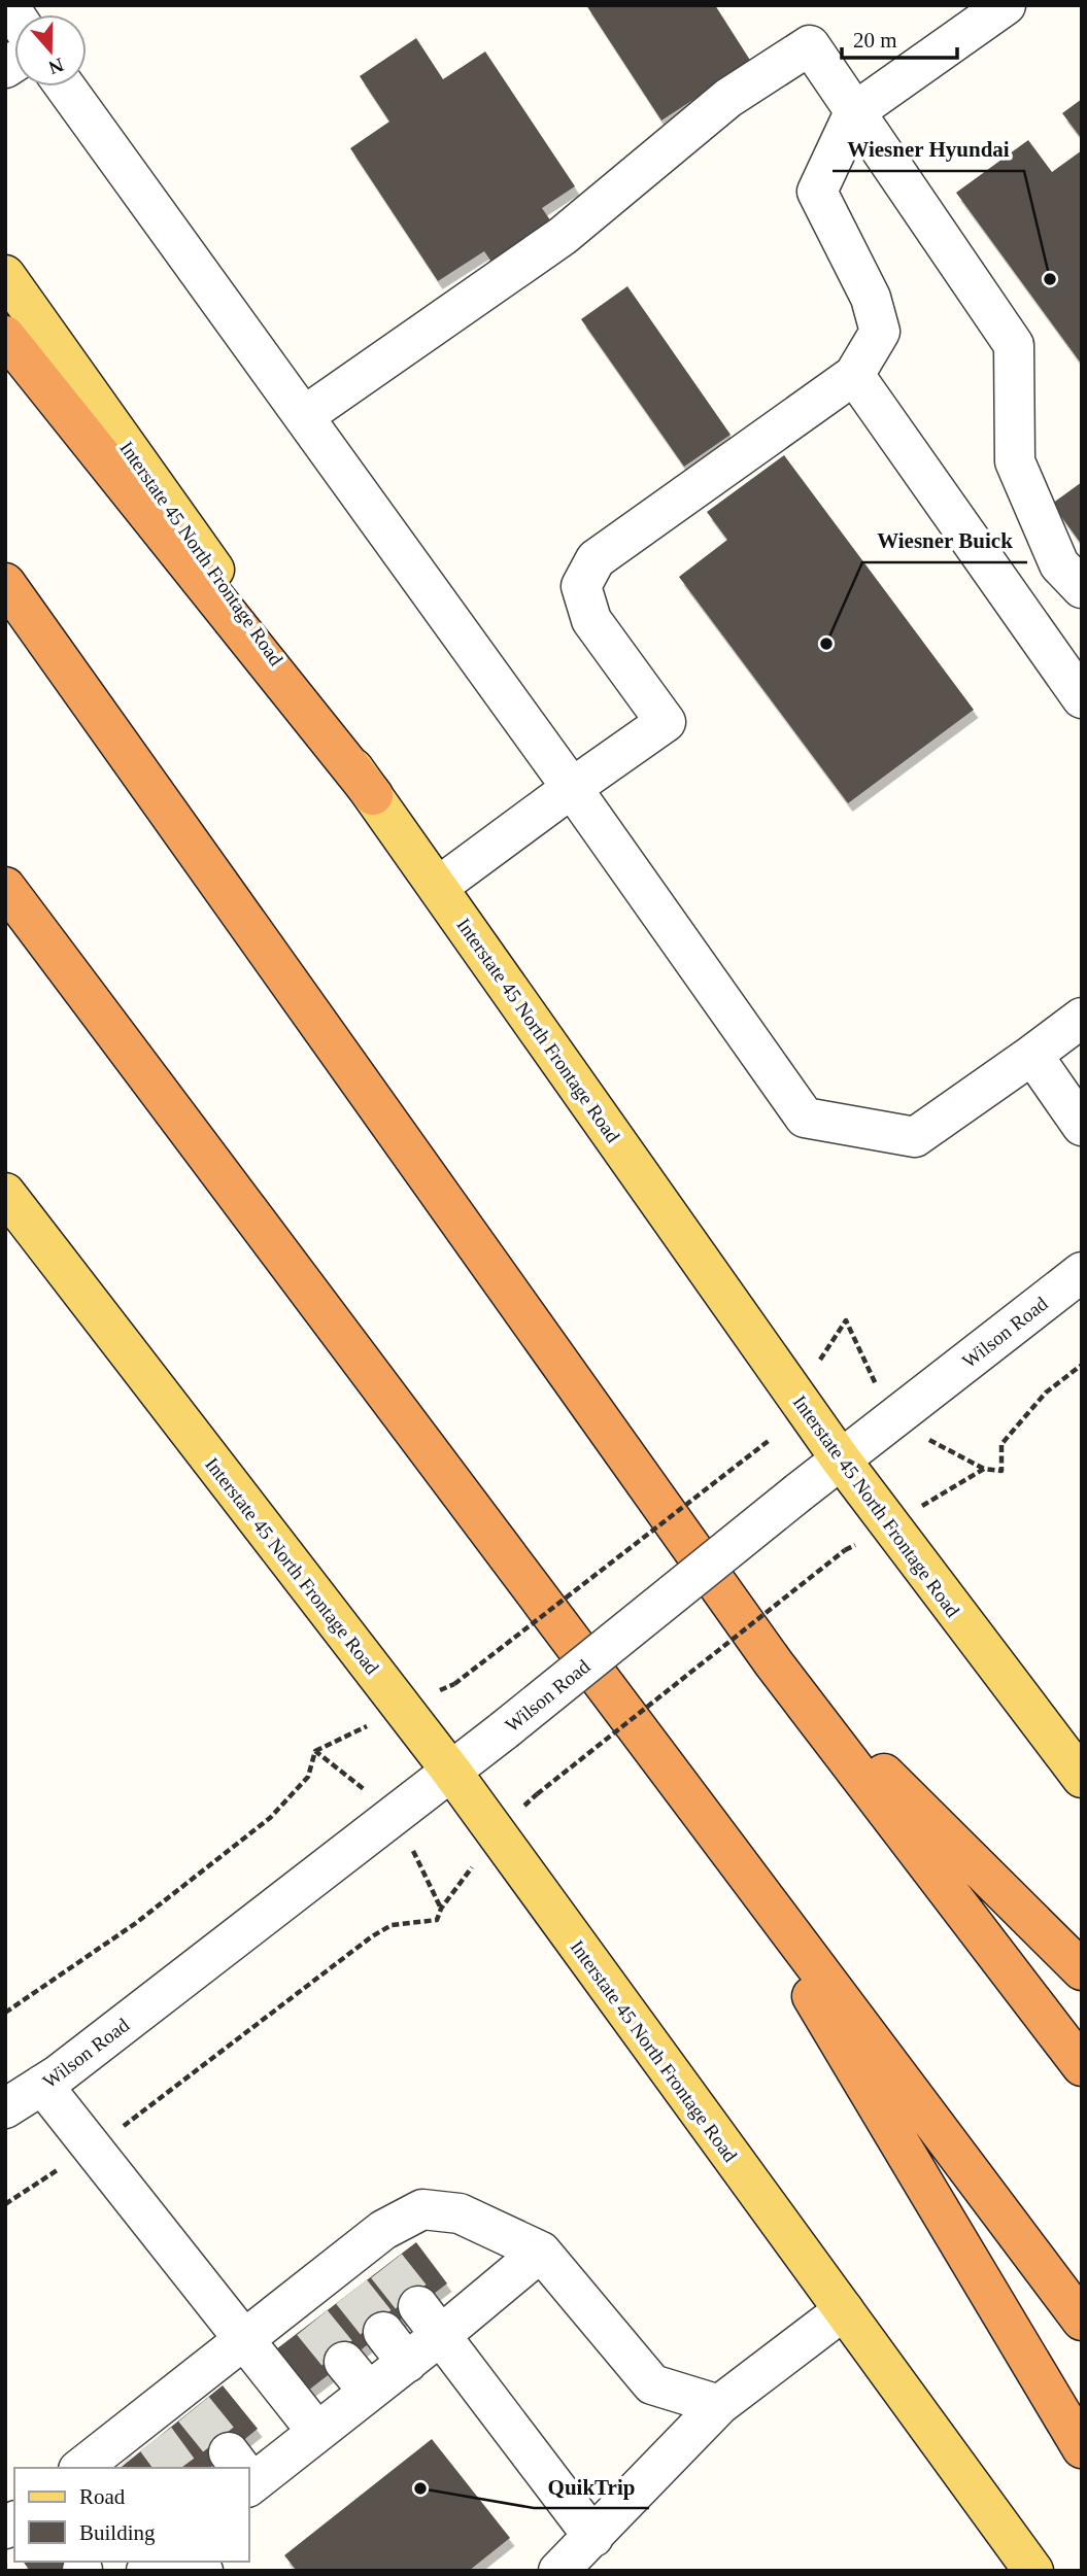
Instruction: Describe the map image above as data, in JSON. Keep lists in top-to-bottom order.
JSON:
{
  "streets": {
    "main road": ["Interstate 45 North Frontage Road"],
    "street": ["Wilson Road"]
  },
  "crossings": [
    ["Interstate 45 North Frontage Road", "Wilson Road"]
  ],
  "places": ["Wiesner Hyundai", "Wiesner Buick", "QuikTrip"],
  "legend": ["Road", "Building"],
  "scale_bar": "20 m",
  "north": "bottom"
}
